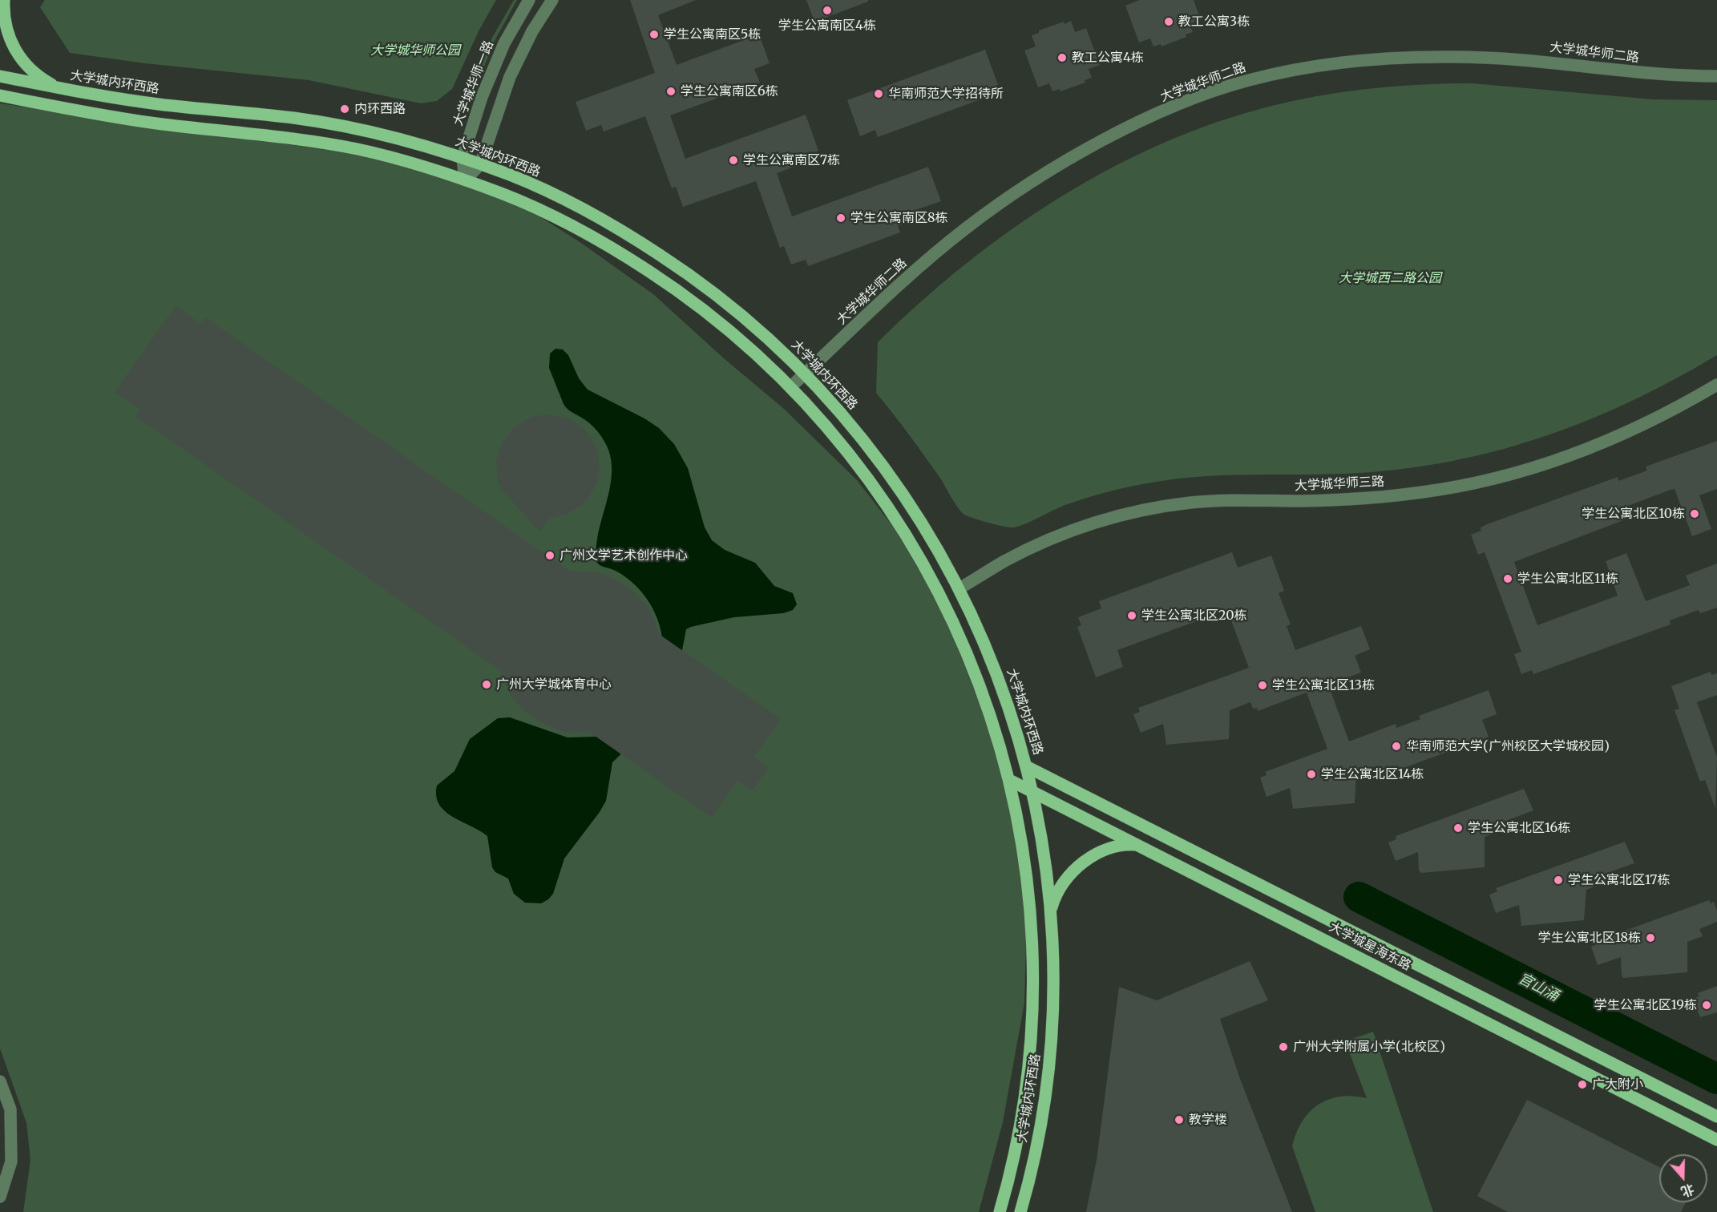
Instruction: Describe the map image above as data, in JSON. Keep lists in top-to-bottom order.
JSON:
{
  "streets": {
    "main road": ["大学城内环西路", "大学城星海东路"],
    "street": ["大学城华师二路", "大学城华师一路", "大学城华师三路"]
  },
  "crossings": [
    ["大学城华师二路", "大学城内环西路"],
    ["大学城内环西路", "大学城华师一路"],
    ["大学城内环西路", "大学城华师三路"],
    ["大学城内环西路", "大学城星海东路"]
  ],
  "water": ["官山涌"],
  "parks": ["大学城华师公园", "大学城西二路公园"],
  "places": [
    "学生公寓南区4栋",
    "教工公寓3栋",
    "学生公寓南区5栋",
    "教工公寓4栋",
    "学生公寓南区6栋",
    "华南师范大学招待所",
    "内环西路",
    "学生公寓南区7栋",
    "学生公寓南区8栋",
    "学生公寓北区10栋",
    "广州文学艺术创作中心",
    "学生公寓北区11栋",
    "学生公寓北区20栋",
    "广州大学城体育中心",
    "学生公寓北区13栋",
    "华南师范大学(广州校区大学城校园)",
    "学生公寓北区14栋",
    "学生公寓北区16栋",
    "学生公寓北区17栋",
    "学生公寓北区18栋",
    "学生公寓北区19栋",
    "广州大学附属小学(北校区)",
    "广大附小",
    "教学楼"
  ],
  "north": "bottom"
}
